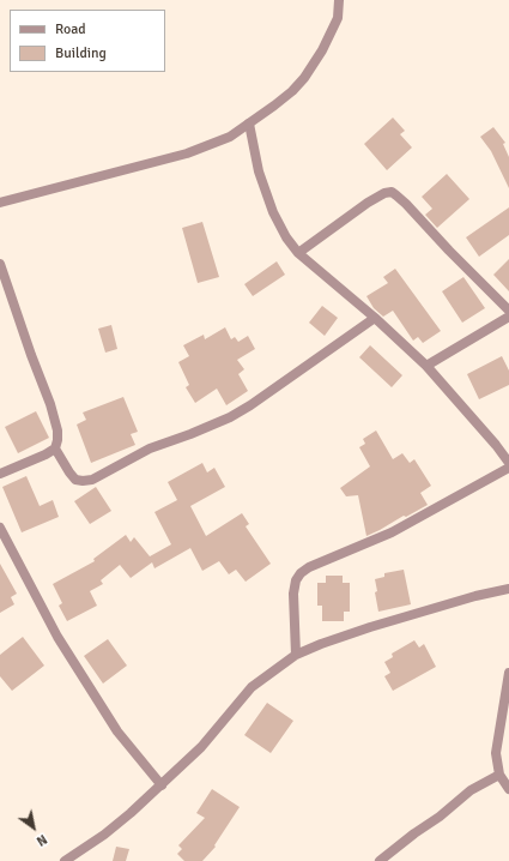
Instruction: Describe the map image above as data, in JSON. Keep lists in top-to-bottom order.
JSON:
{
  "legend": ["Road", "Building"],
  "north": "bottom right"
}
